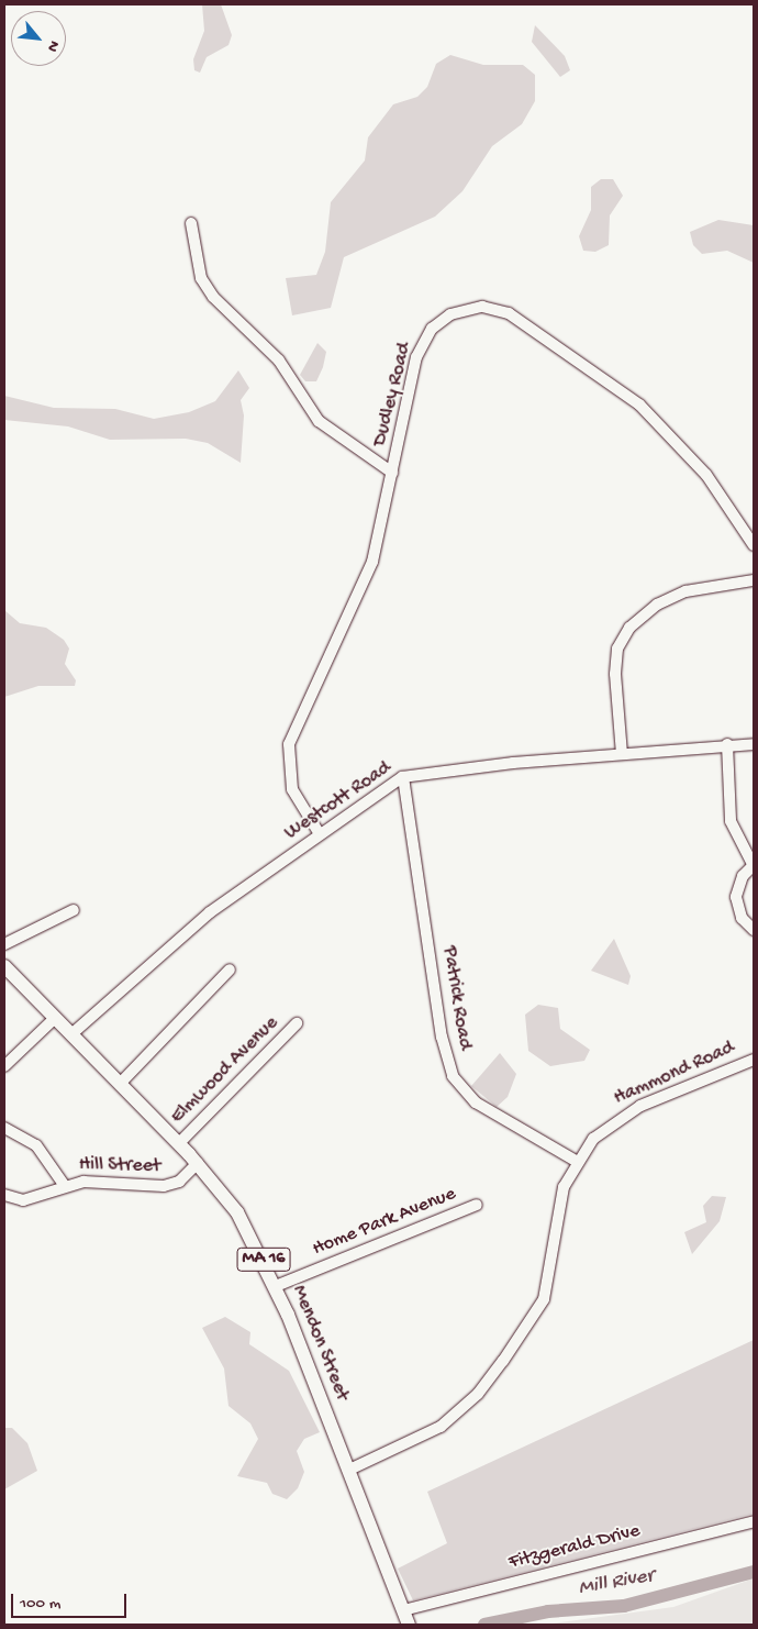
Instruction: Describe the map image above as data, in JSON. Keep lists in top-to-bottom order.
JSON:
{
  "streets": {
    "main road": ["MA 16", "Mendon Street"],
    "street": [
      "Dudley Road",
      "Westcott Road",
      "Patrick Road",
      "Elmwood Avenue",
      "Hammond Road",
      "Hill Street",
      "Home Park Avenue",
      "Fitzgerald Drive"
    ]
  },
  "crossings": [
    ["Dudley Road", "Westcott Road"],
    ["Westcott Road", "Patrick Road"],
    ["Westcott Road", "Mendon Street"],
    ["Patrick Road", "Hammond Road"],
    ["Elmwood Avenue", "Mendon Street"],
    ["Hammond Road", "Mendon Street"],
    ["Hill Street", "Mendon Street"],
    ["Home Park Avenue", "Mendon Street"],
    ["Mendon Street", "Fitzgerald Drive"]
  ],
  "water": ["Mill River"],
  "scale_bar": "100 m",
  "north": "bottom right"
}
